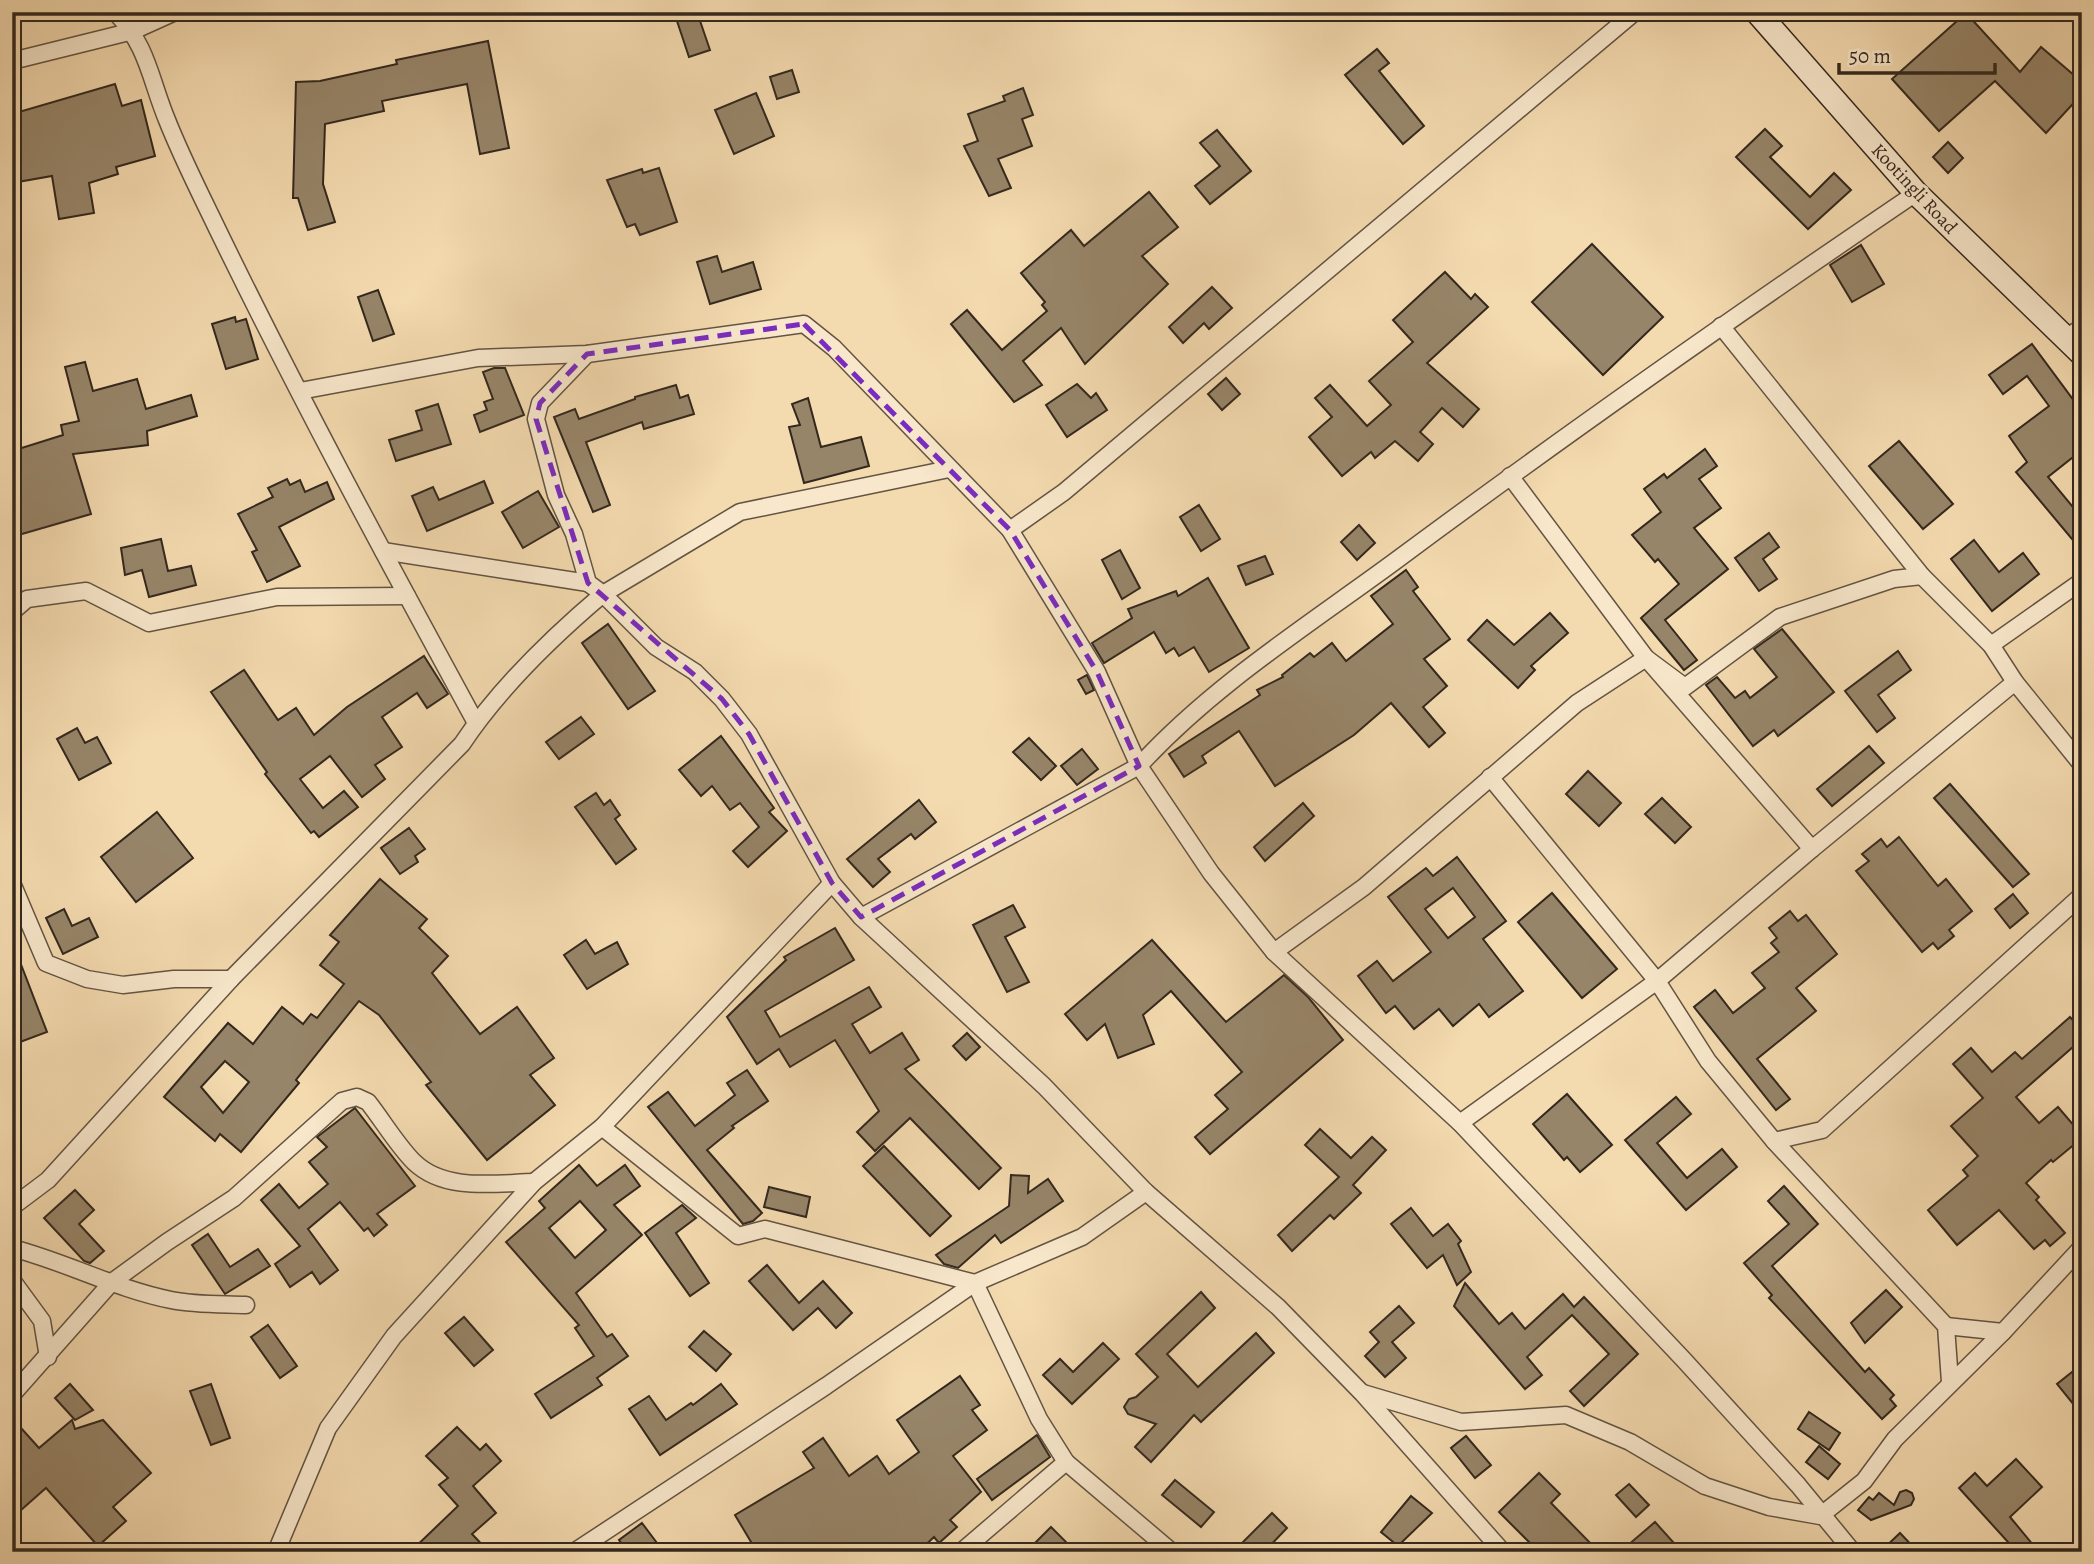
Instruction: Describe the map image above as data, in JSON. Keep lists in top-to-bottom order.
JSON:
{
  "streets": {
    "street": ["Kootingli Road"]
  },
  "scale_bar": "50 m"
}
